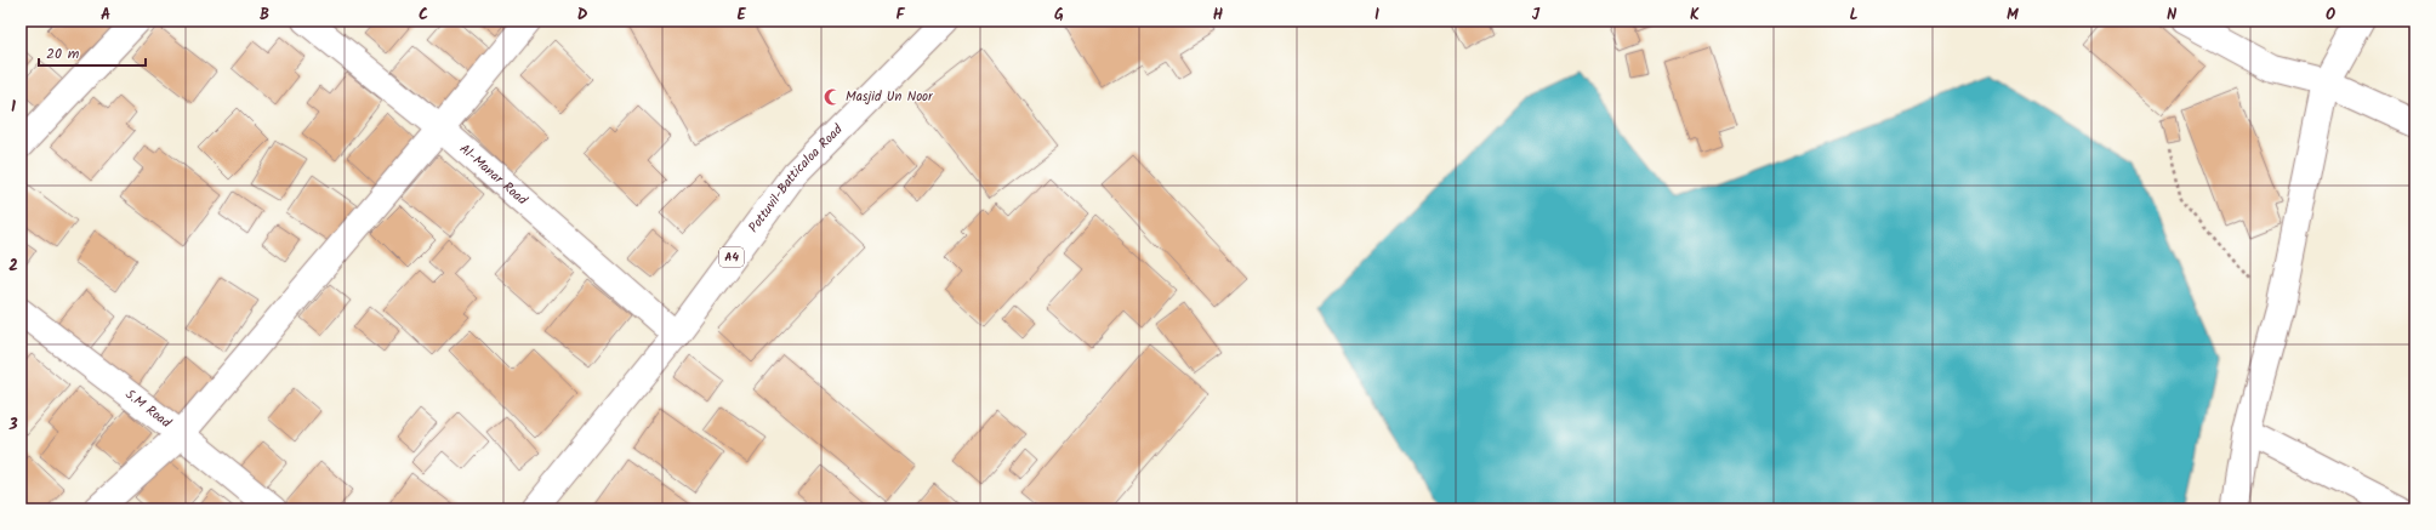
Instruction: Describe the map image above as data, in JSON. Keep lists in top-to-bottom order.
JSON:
{
  "streets": {
    "main road": [
      "Al-Manar Road",
      "Pottuvil-Batticaloa Road",
      "A4",
      "S.M Road"
    ]
  },
  "crossings": [
    ["Al-Manar Road", "Pottuvil-Batticaloa Road"]
  ],
  "places": {
    "mosque": ["Masjid Un Noor"]
  },
  "scale_bar": "20 m",
  "grid": {
    "columns": [
      "A",
      "B",
      "C",
      "D",
      "E",
      "F",
      "G",
      "H",
      "I",
      "J",
      "K",
      "L",
      "M",
      "N",
      "O"
    ],
    "rows": ["1", "2", "3"]
  }
}
